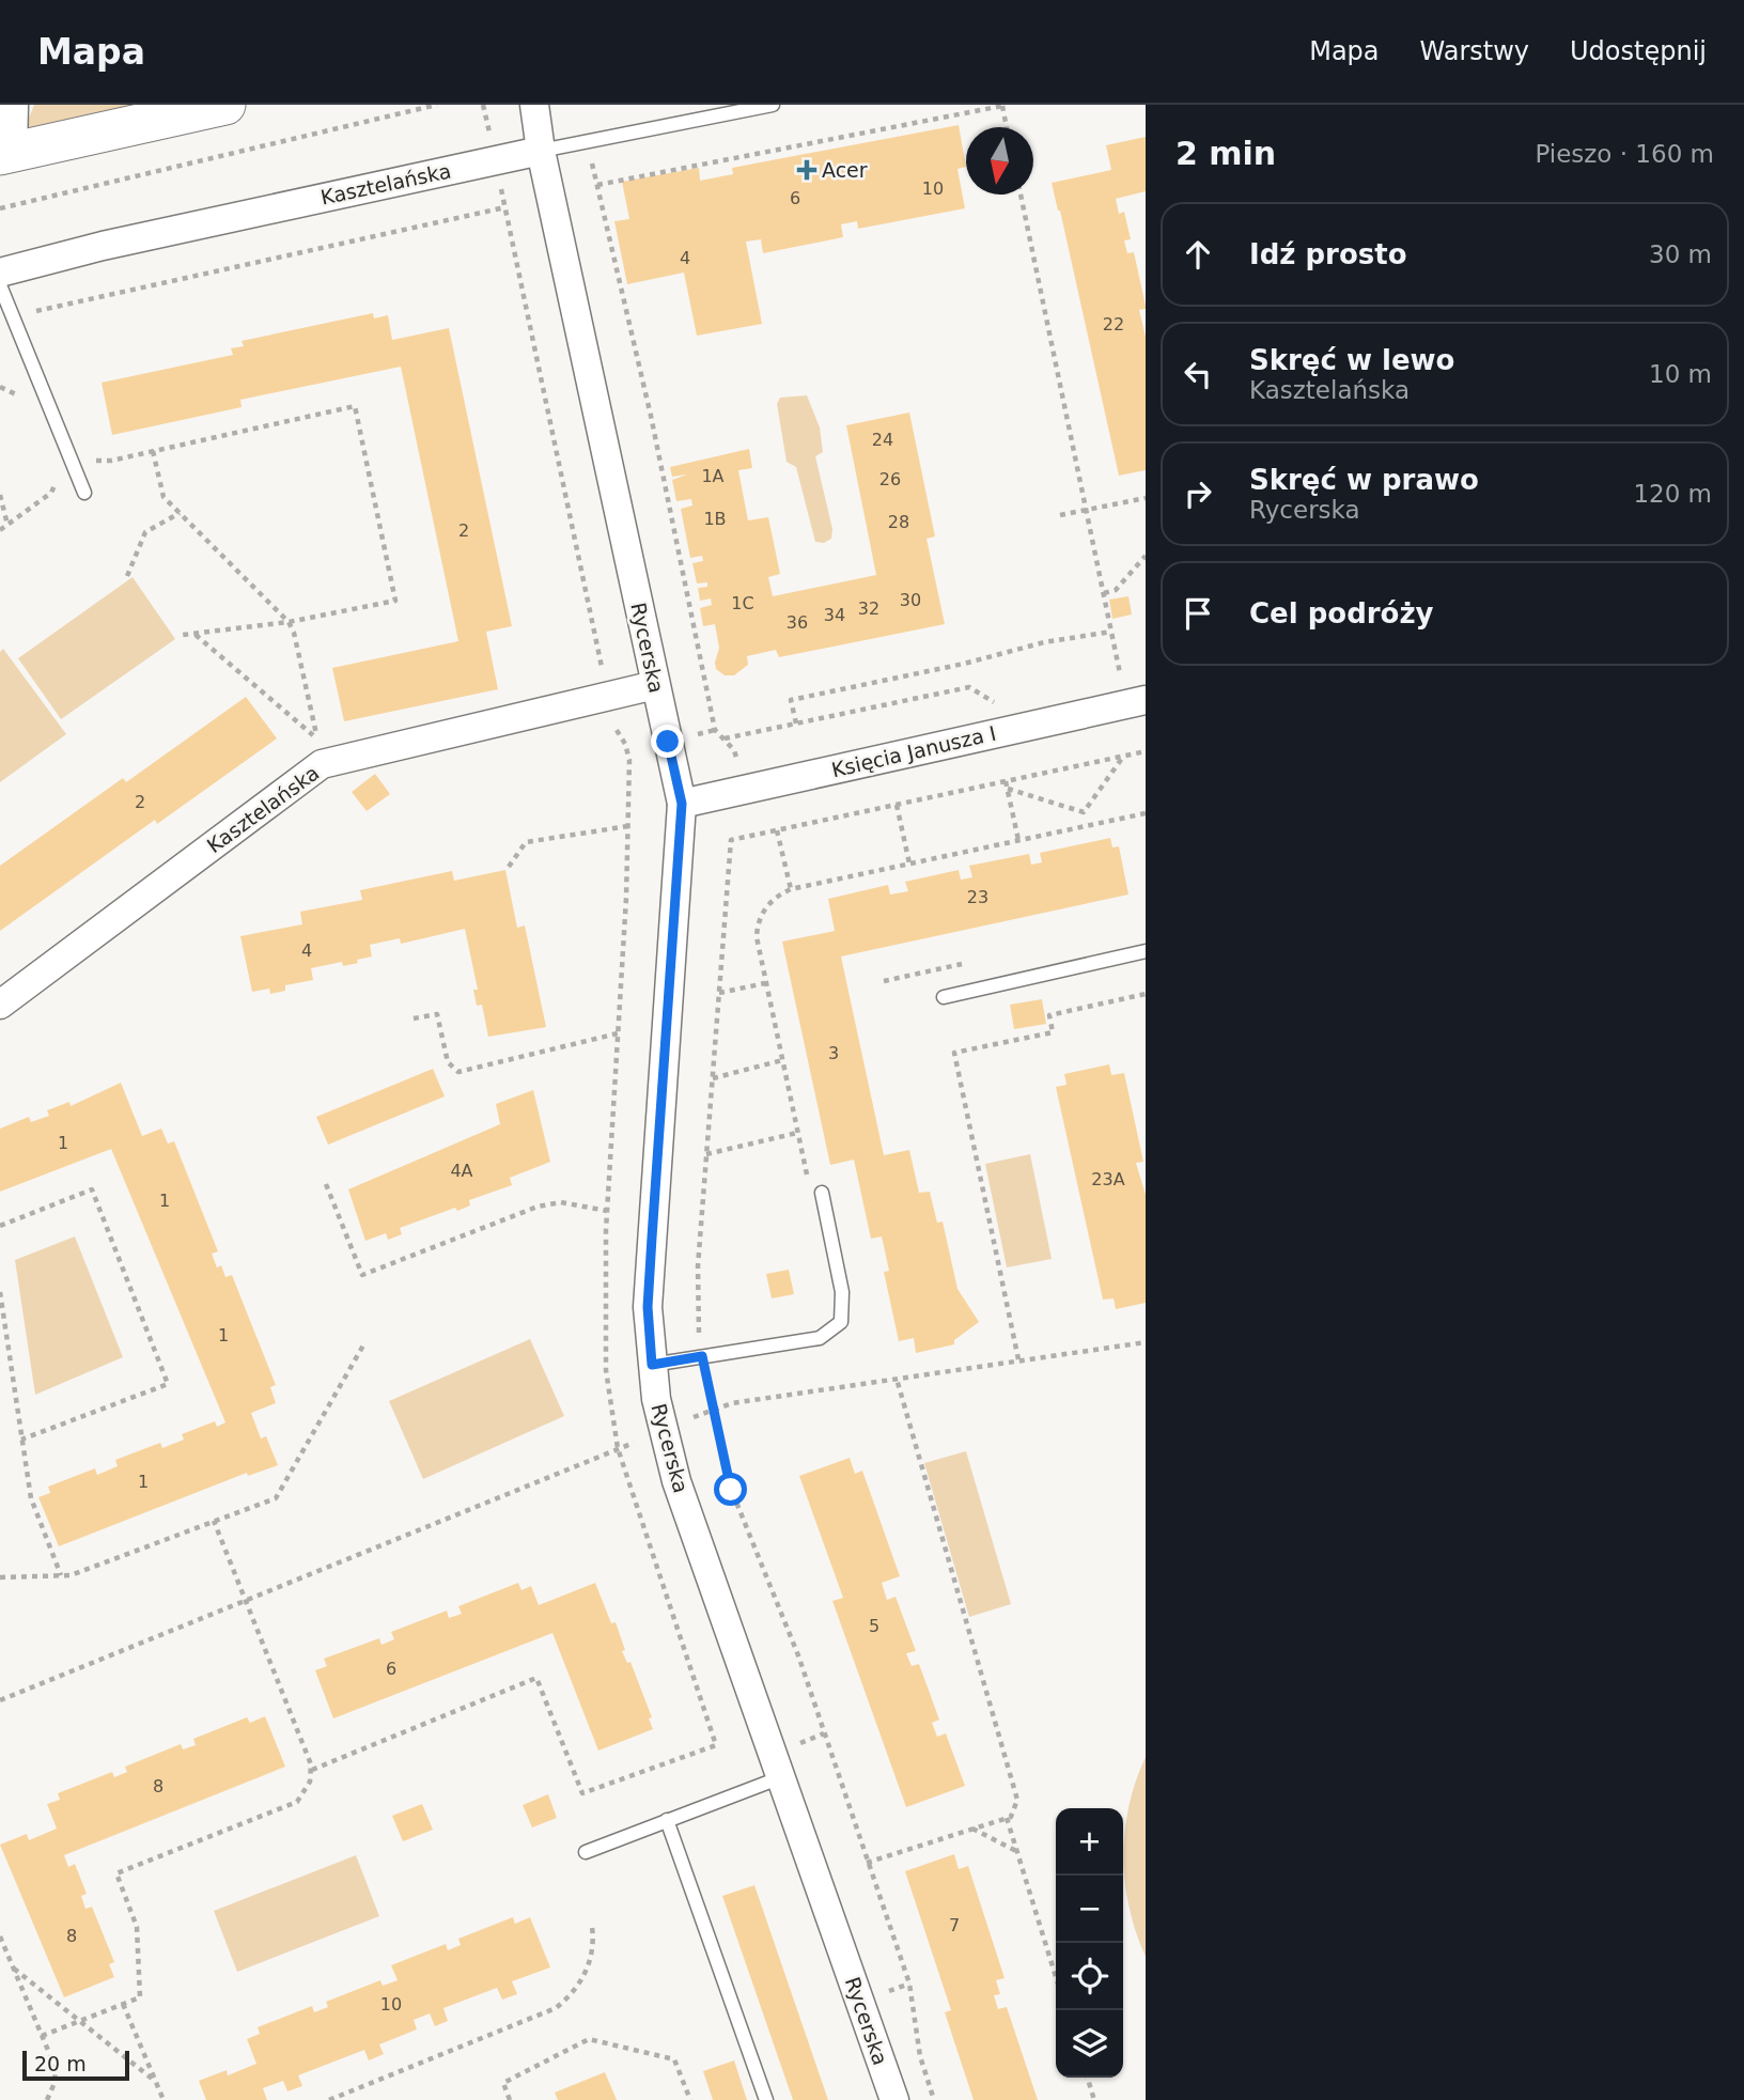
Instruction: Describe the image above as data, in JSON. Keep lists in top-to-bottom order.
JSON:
{
  "streets": {
    "street": ["Kasztelańska", "Rycerska", "Księcia Janusza I"]
  },
  "crossings": [
    ["Kasztelańska", "Rycerska"],
    ["Rycerska", "Księcia Janusza I"]
  ],
  "places": {
    "health": ["Acer"]
  },
  "house_numbers": [
    "10",
    "6",
    "4",
    "22",
    "24",
    "1A",
    "26",
    "1B",
    "28",
    "2",
    "30",
    "1C",
    "32",
    "34",
    "36",
    "2",
    "23",
    "4",
    "3",
    "1",
    "4A",
    "23A",
    "1",
    "1",
    "1",
    "5",
    "6",
    "8",
    "7",
    "8",
    "10"
  ],
  "scale_bar": "20 m",
  "north": "bottom",
  "page": {
    "header": "Mapa",
    "nav": ["Mapa", "Warstwy", "Udostępnij"],
    "heading": ["2 min", "Pieszo · 160 m"],
    "list": [
      ["Idź prosto", "30 m"],
      ["Skręć w lewo", "Kasztelańska", "10 m"],
      ["Skręć w prawo", "Rycerska", "120 m"],
      "Cel podróży"
    ],
    "map_buttons": ["+", "−"],
    "scale": "20 m"
  }
}
